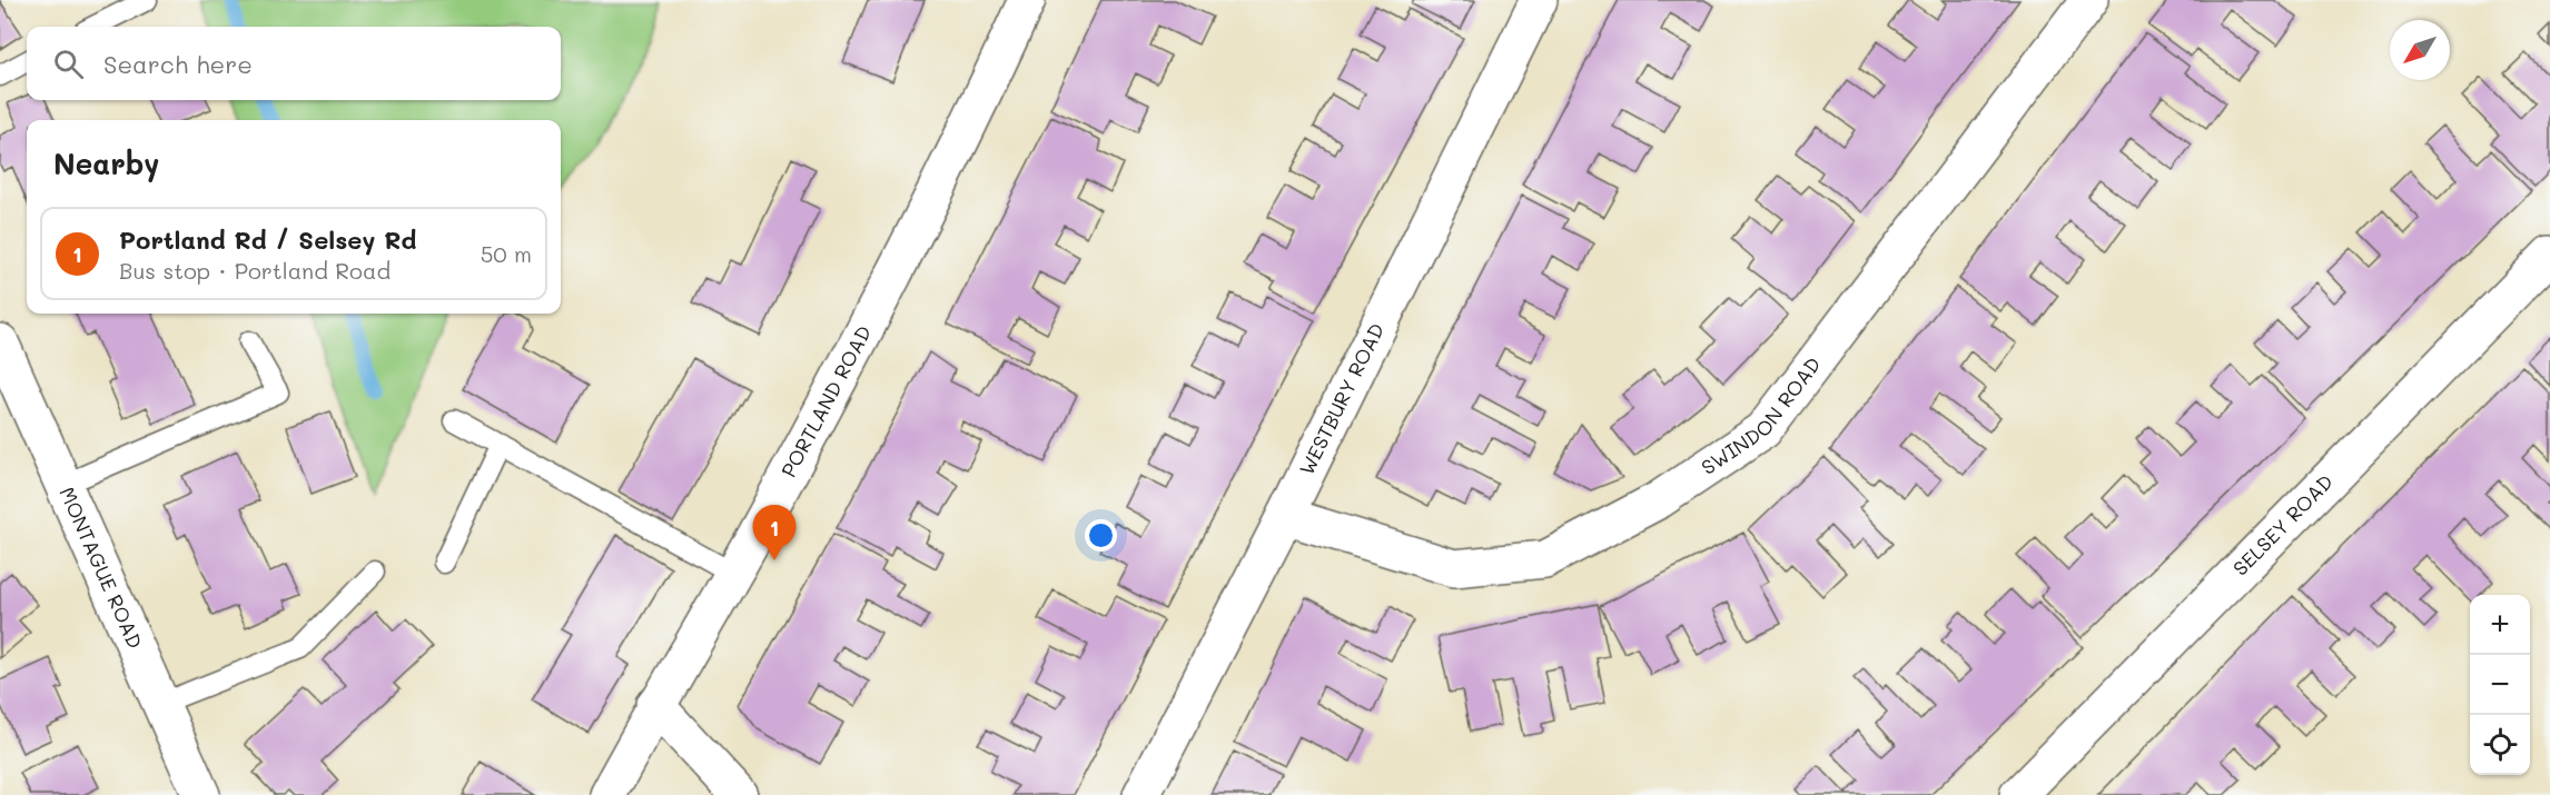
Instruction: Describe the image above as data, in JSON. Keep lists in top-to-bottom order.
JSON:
{
  "streets": {
    "street": [
      "WESTBURY ROAD",
      "PORTLAND ROAD",
      "SWINDON ROAD",
      "SELSEY ROAD",
      "MONTAGUE ROAD"
    ]
  },
  "crossings": [
    ["WESTBURY ROAD", "SWINDON ROAD"]
  ],
  "north": "bottom left",
  "page": {
    "search": "Search here",
    "heading": "Nearby",
    "list": [
      {
        "mark": "1",
        "name": "Portland Rd / Selsey Rd",
        "note": "Bus stop · Portland Road",
        "value": "50 m"
      }
    ],
    "pins": "1",
    "map_buttons": ["+", "−"]
  }
}
